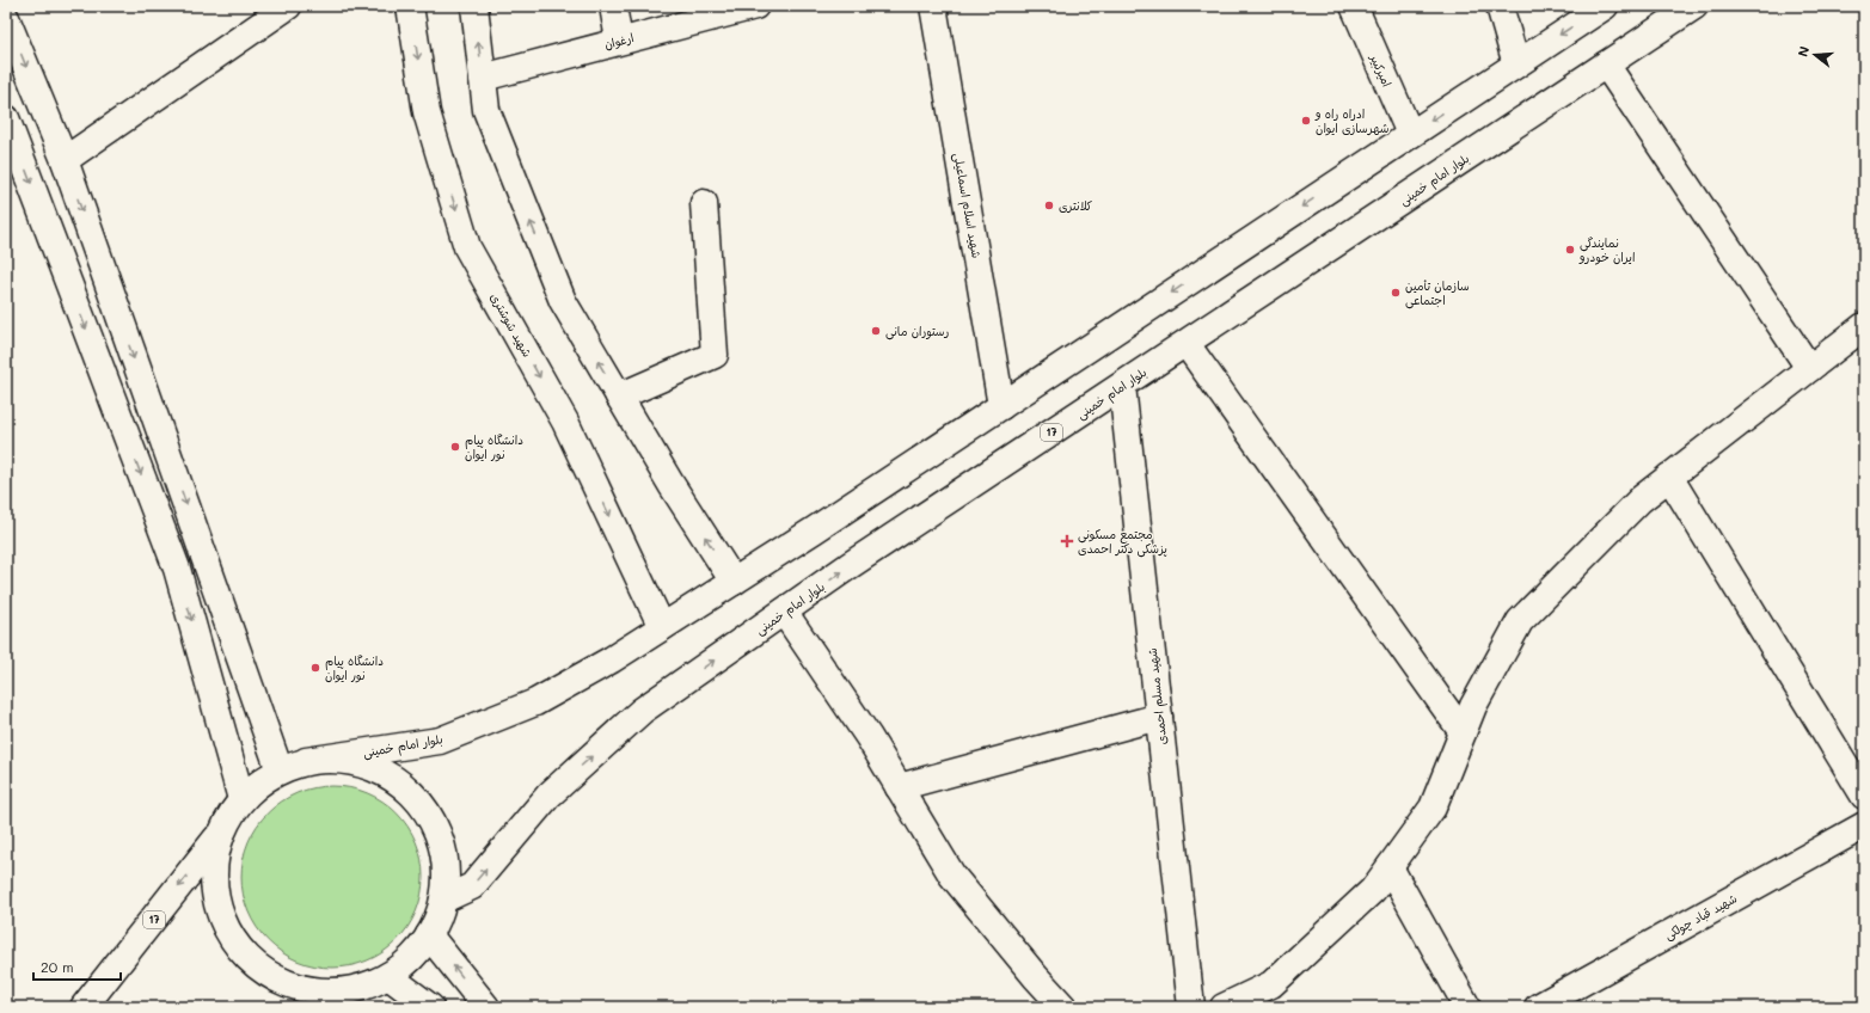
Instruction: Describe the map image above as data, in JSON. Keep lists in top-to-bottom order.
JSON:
{
  "streets": {
    "main road": [
      "ارغوان",
      "امیرکبیر",
      "بلوار امام خمینی",
      "شهید اسلام اسماعیلی",
      "شهید شوشتری",
      "17",
      "شهید مسلم احمدی",
      "شهید قباد چولکی"
    ]
  },
  "crossings": [
    ["امیرکبیر", "بلوار امام خمینی"],
    ["بلوار امام خمینی", "شهید اسلام اسماعیلی"],
    ["بلوار امام خمینی", "شهید شوشتری"],
    ["بلوار امام خمینی", "17"],
    ["بلوار امام خمینی", "شهید مسلم احمدی"]
  ],
  "places": {
    "other": [
      "ادراه راه و شهرسازی ایوان",
      "کلانتری",
      "نمایندگی ایران خودرو",
      "سازمان تأمین اجتماعی",
      "رستوران مانی",
      "دانشگاه پیام نور ایوان",
      "دانشگاه پیام‌ نور ایوان"
    ],
    "health": ["مجتمع مسکونی پزشکی دکتر احمدی"]
  },
  "scale_bar": "20 m",
  "north": "left"
}
